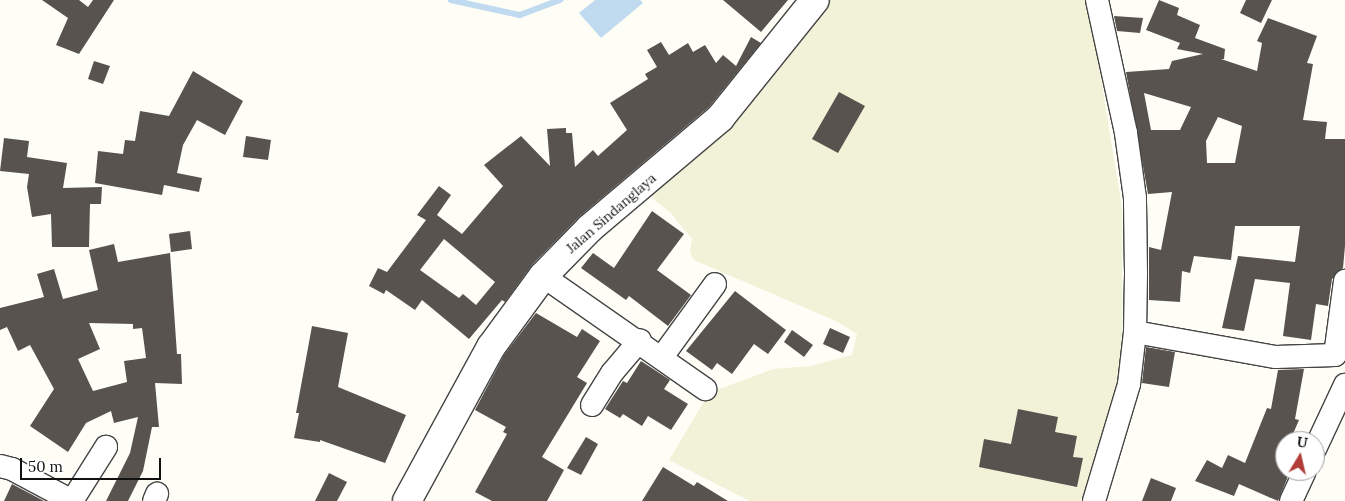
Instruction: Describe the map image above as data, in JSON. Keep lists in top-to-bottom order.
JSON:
{
  "streets": {
    "street": ["Jalan Sindanglaya"]
  },
  "scale_bar": "50 m",
  "north": "top"
}
